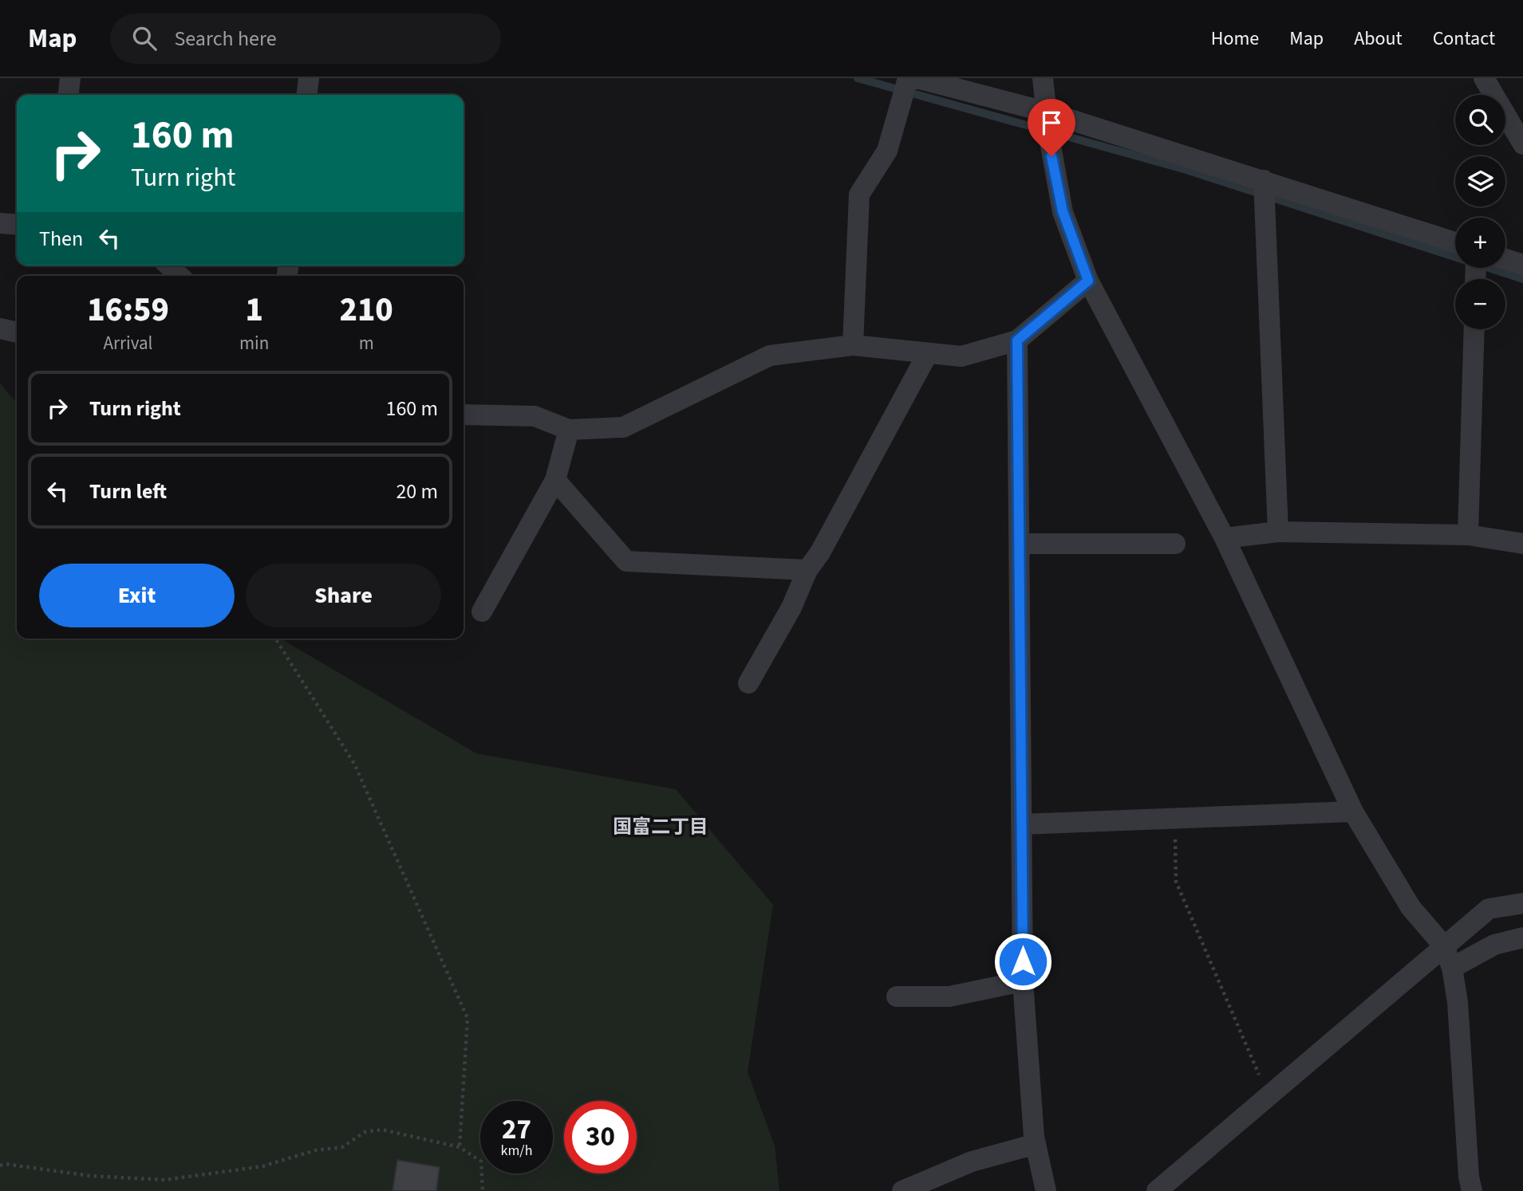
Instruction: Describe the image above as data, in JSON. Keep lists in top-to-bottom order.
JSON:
{
  "districts": ["国富二丁目"],
  "page": {
    "header": "Map",
    "search": "Search here",
    "nav": [
      "Home",
      "Map",
      "About",
      "Contact"
    ],
    "map_buttons": ["+", "−"],
    "turn": ["160 m", "Turn right"],
    "then": "Then",
    "eta": [
      "16:59",
      "Arrival",
      "1",
      "min",
      "210",
      "m"
    ],
    "list": [
      {
        "name": "Turn right",
        "value": "160 m"
      },
      {
        "name": "Turn left",
        "value": "20 m"
      }
    ],
    "buttons": ["Exit", "Share"],
    "speed": "27 km/h",
    "limit": "30"
  }
}
